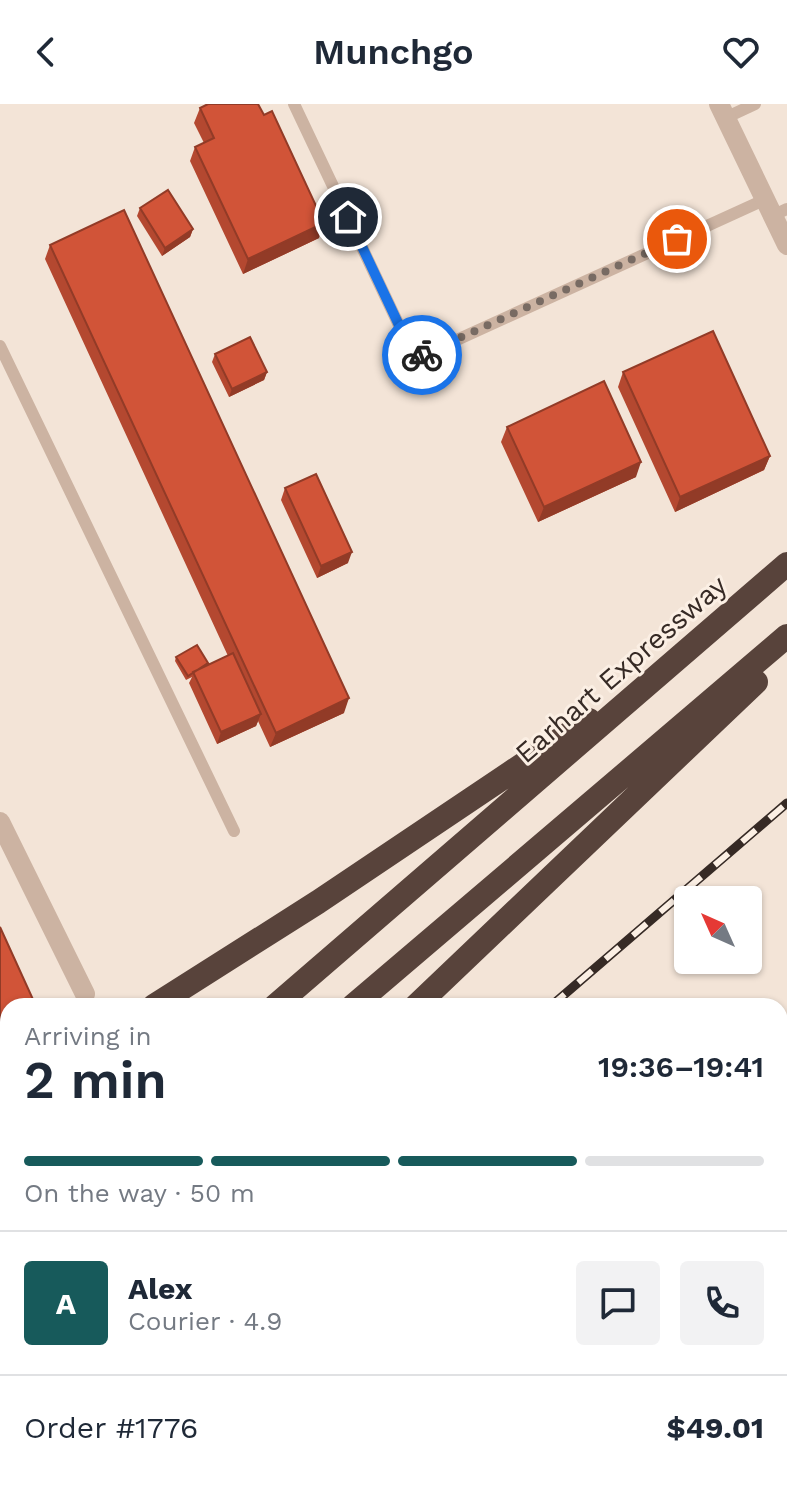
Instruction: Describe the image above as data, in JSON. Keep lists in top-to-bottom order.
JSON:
{
  "streets": {
    "highway": ["Earhart Expressway"]
  },
  "north": "top left",
  "page": {
    "header": "Munchgo",
    "heading": ["2 min", "Arriving in", "19:36–19:41"],
    "panel": [
      "Alex",
      "Courier · 4.9",
      "Order #1776",
      "$49.01"
    ],
    "bar": "On the way · 50 m",
    "round": "A"
  }
}
